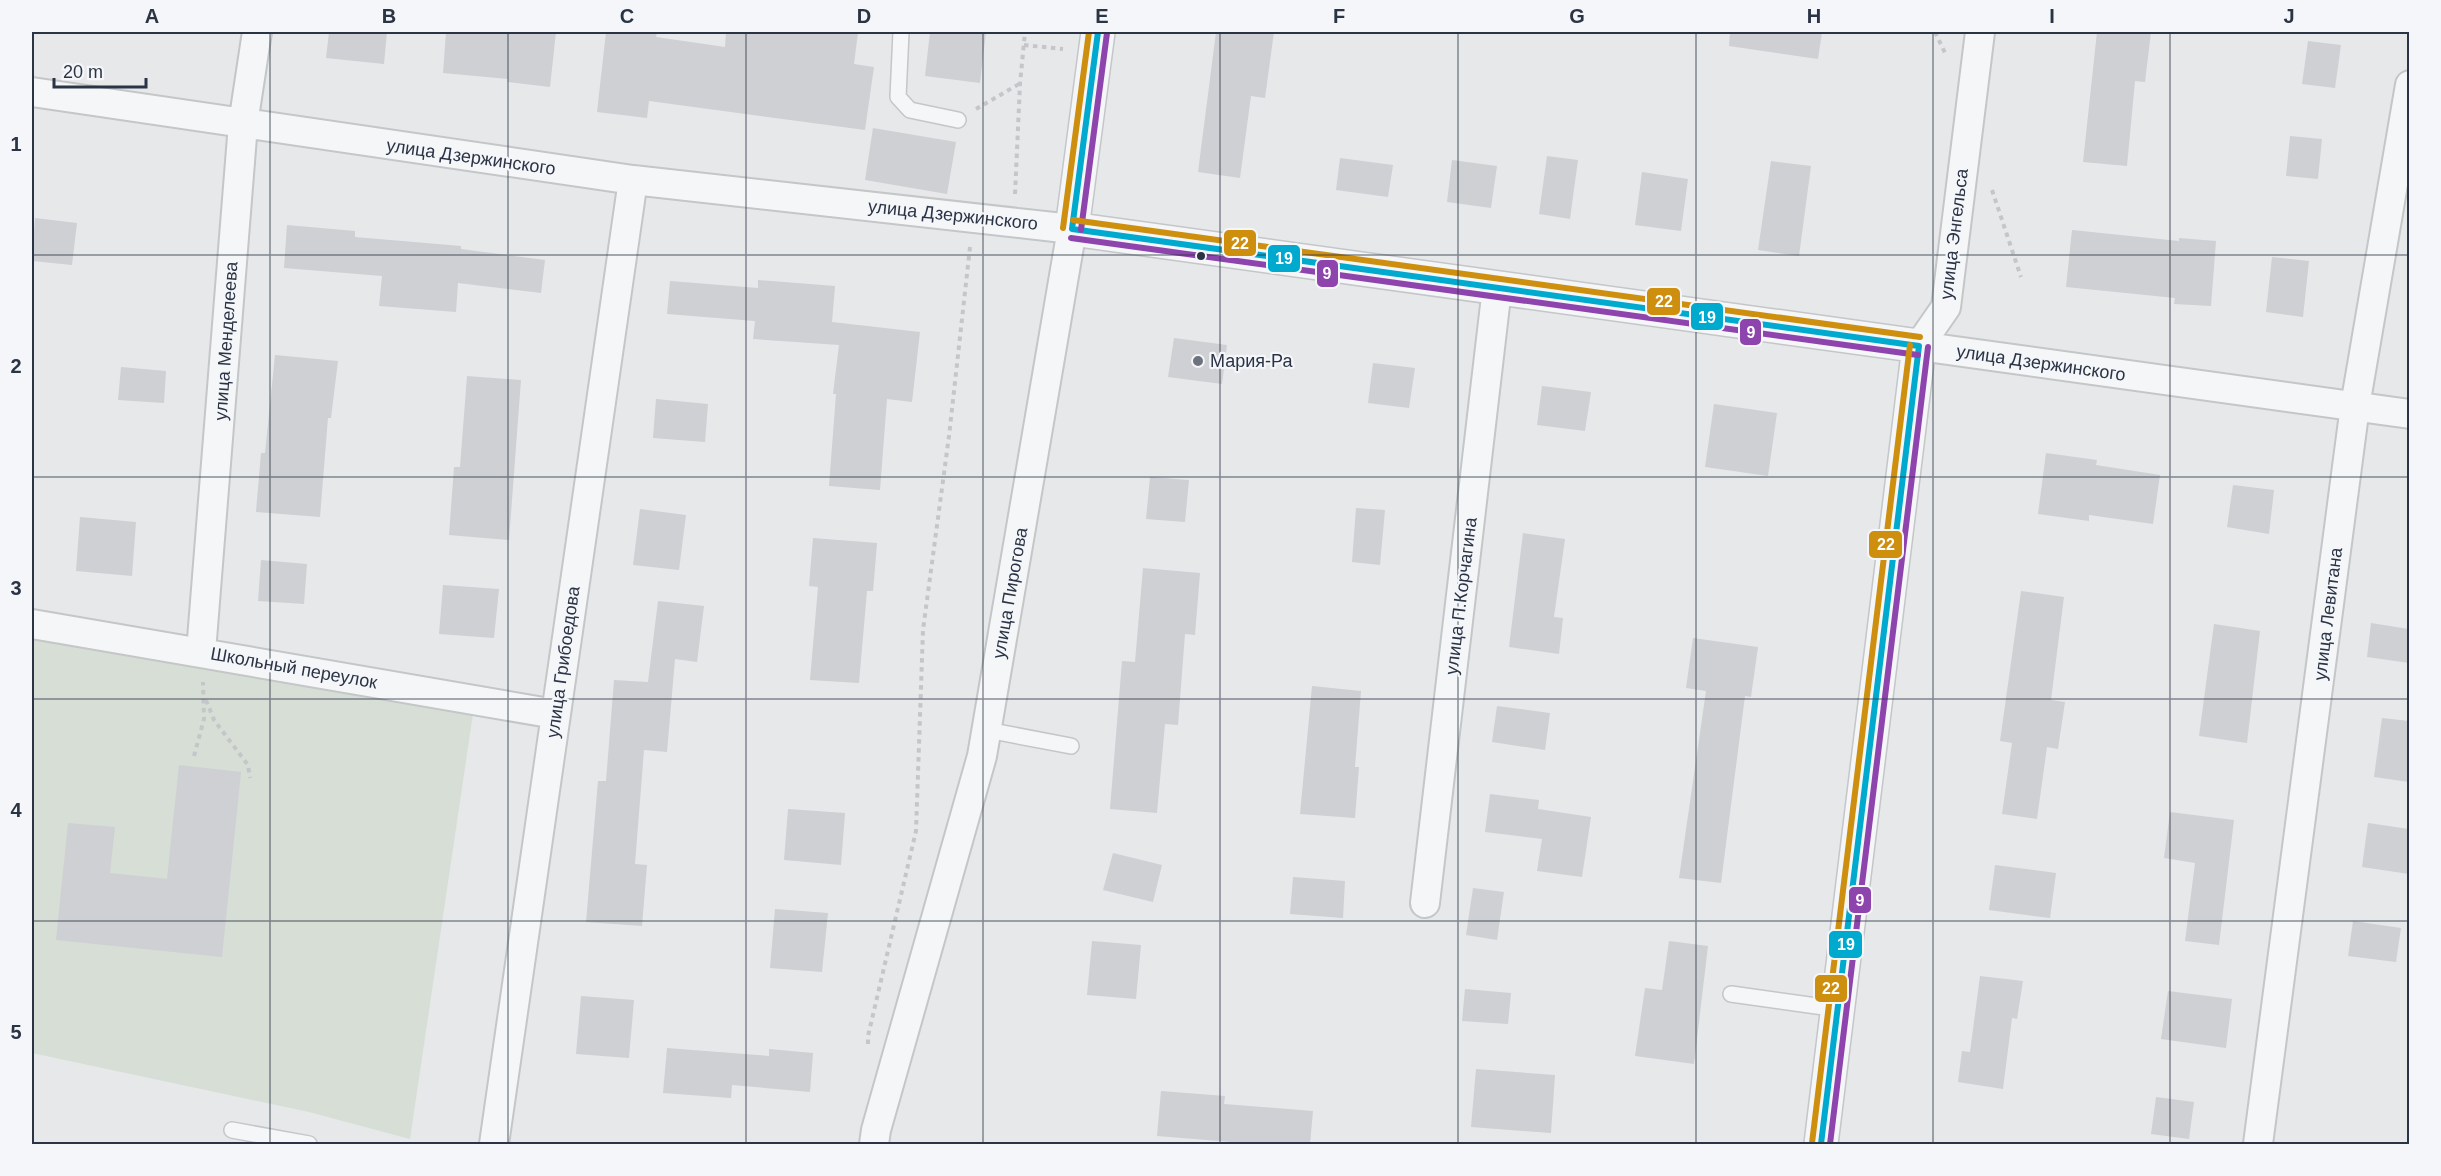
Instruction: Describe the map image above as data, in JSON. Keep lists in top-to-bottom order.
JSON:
{
  "streets": {
    "street": [
      "улица Дзержинского",
      "улица Энгельса",
      "улица Менделеева",
      "улица Пирогова",
      "улица П.Корчагина",
      "улица Левитана",
      "улица Грибоедова",
      "Школьный переулок"
    ]
  },
  "crossings": [
    ["улица Дзержинского", "улица Энгельса"],
    ["улица Дзержинского", "улица Менделеева"],
    ["улица Дзержинского", "улица Пирогова"],
    ["улица Дзержинского", "улица П.Корчагина"],
    ["улица Дзержинского", "улица Левитана"],
    ["улица Дзержинского", "улица Грибоедова"],
    ["улица Менделеева", "Школьный переулок"],
    ["улица Грибоедова", "Школьный переулок"]
  ],
  "places": ["Мария-Ра"],
  "lines": ["transit line 19", "transit line 22", "transit line 9"],
  "scale_bar": "20 m",
  "grid": {
    "columns": [
      "A",
      "B",
      "C",
      "D",
      "E",
      "F",
      "G",
      "H",
      "I",
      "J"
    ],
    "rows": [
      "1",
      "2",
      "3",
      "4",
      "5"
    ]
  }
}
